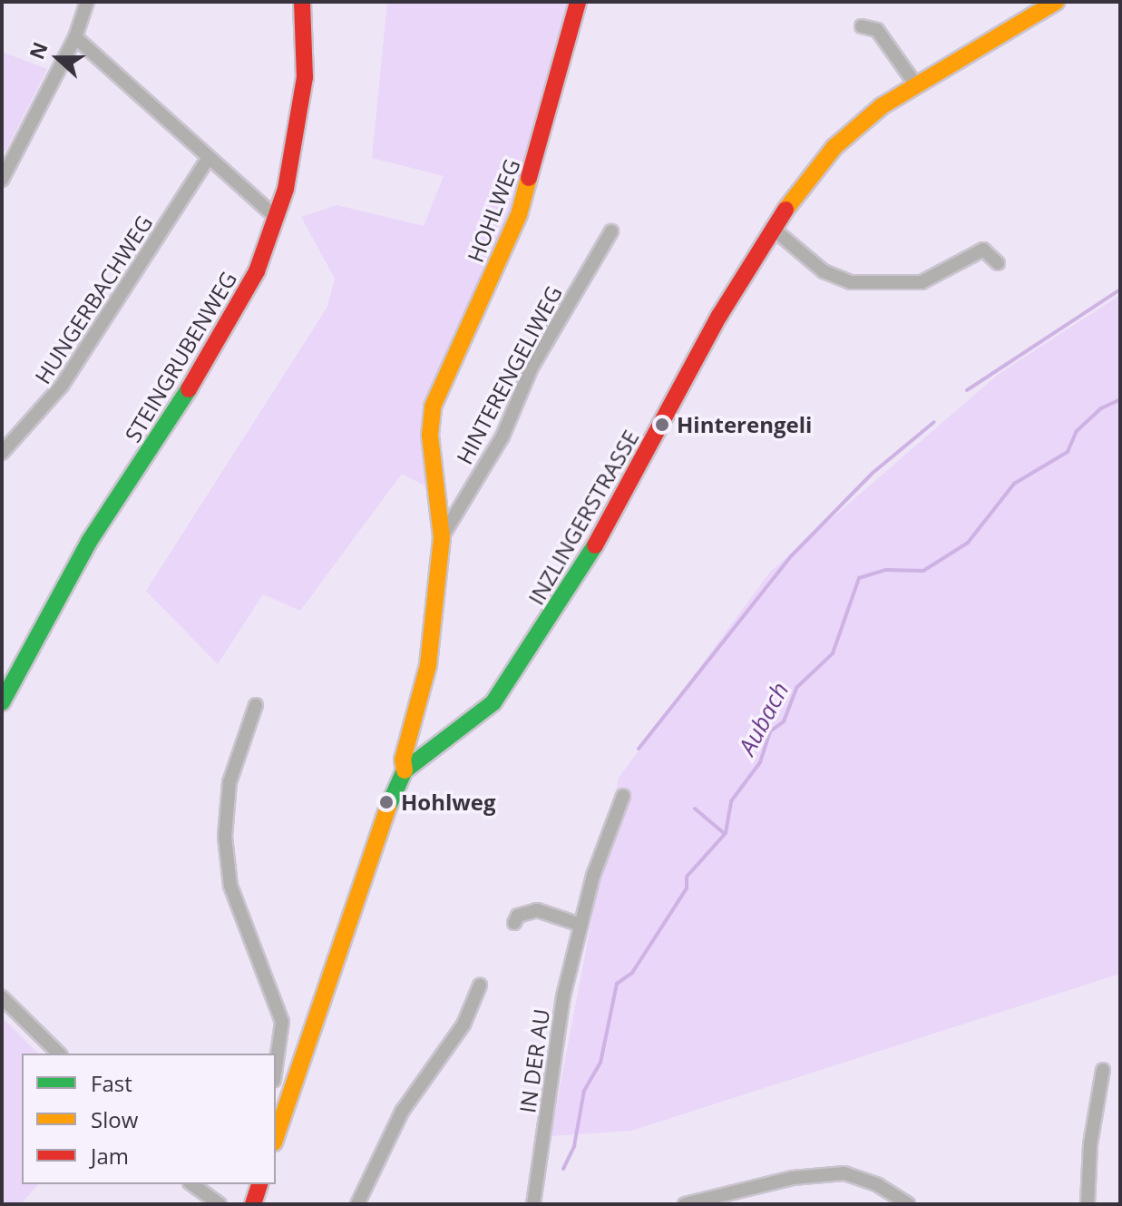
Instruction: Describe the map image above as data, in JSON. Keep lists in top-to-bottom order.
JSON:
{
  "streets": {
    "street": [
      "HOHLWEG",
      "HUNGERBACHWEG",
      "STEINGRUBENWEG",
      "HINTERENGELIWEG",
      "INZLINGERSTRASSE",
      "IN DER AU"
    ]
  },
  "crossings": [
    ["HOHLWEG", "HINTERENGELIWEG"],
    ["HOHLWEG", "INZLINGERSTRASSE"]
  ],
  "water": ["Aubach"],
  "places": ["Hinterengeli", "Hohlweg"],
  "legend": ["Fast", "Slow", "Jam"],
  "north": "left"
}
